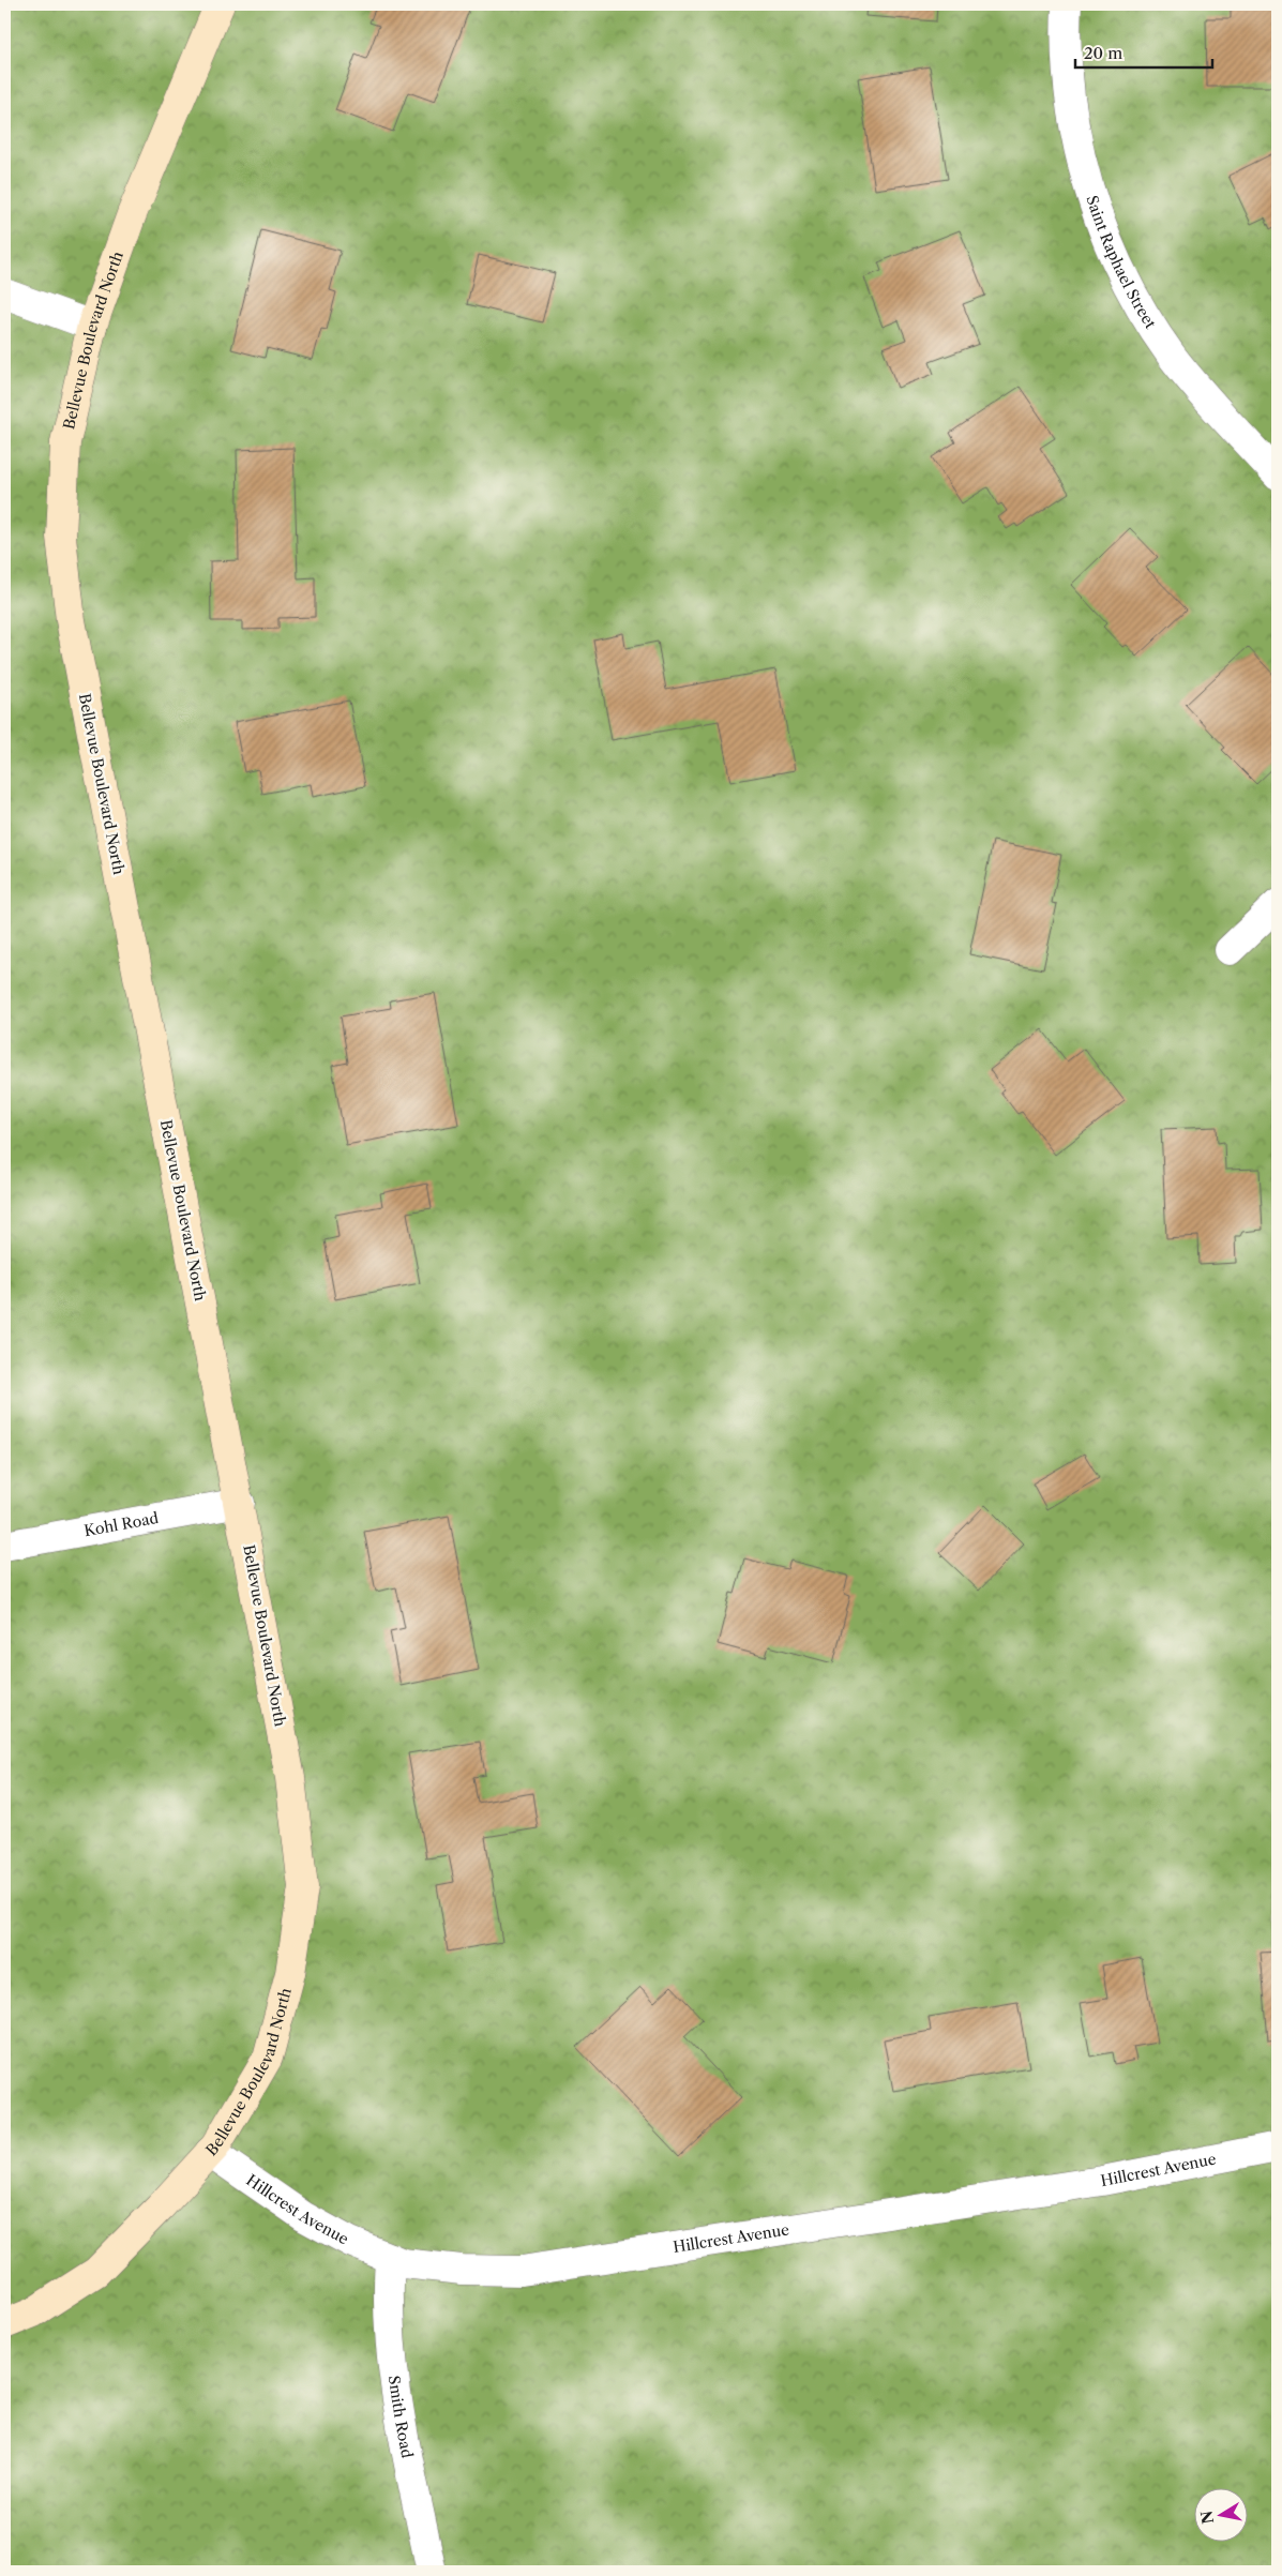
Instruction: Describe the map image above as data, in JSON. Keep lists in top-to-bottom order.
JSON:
{
  "streets": {
    "main road": ["Bellevue Boulevard North"],
    "street": [
      "Saint Raphael Street",
      "Kohl Road",
      "Hillcrest Avenue",
      "Smith Road"
    ]
  },
  "crossings": [
    ["Bellevue Boulevard North", "Kohl Road"],
    ["Bellevue Boulevard North", "Hillcrest Avenue"],
    ["Hillcrest Avenue", "Smith Road"]
  ],
  "scale_bar": "20 m",
  "north": "left"
}
